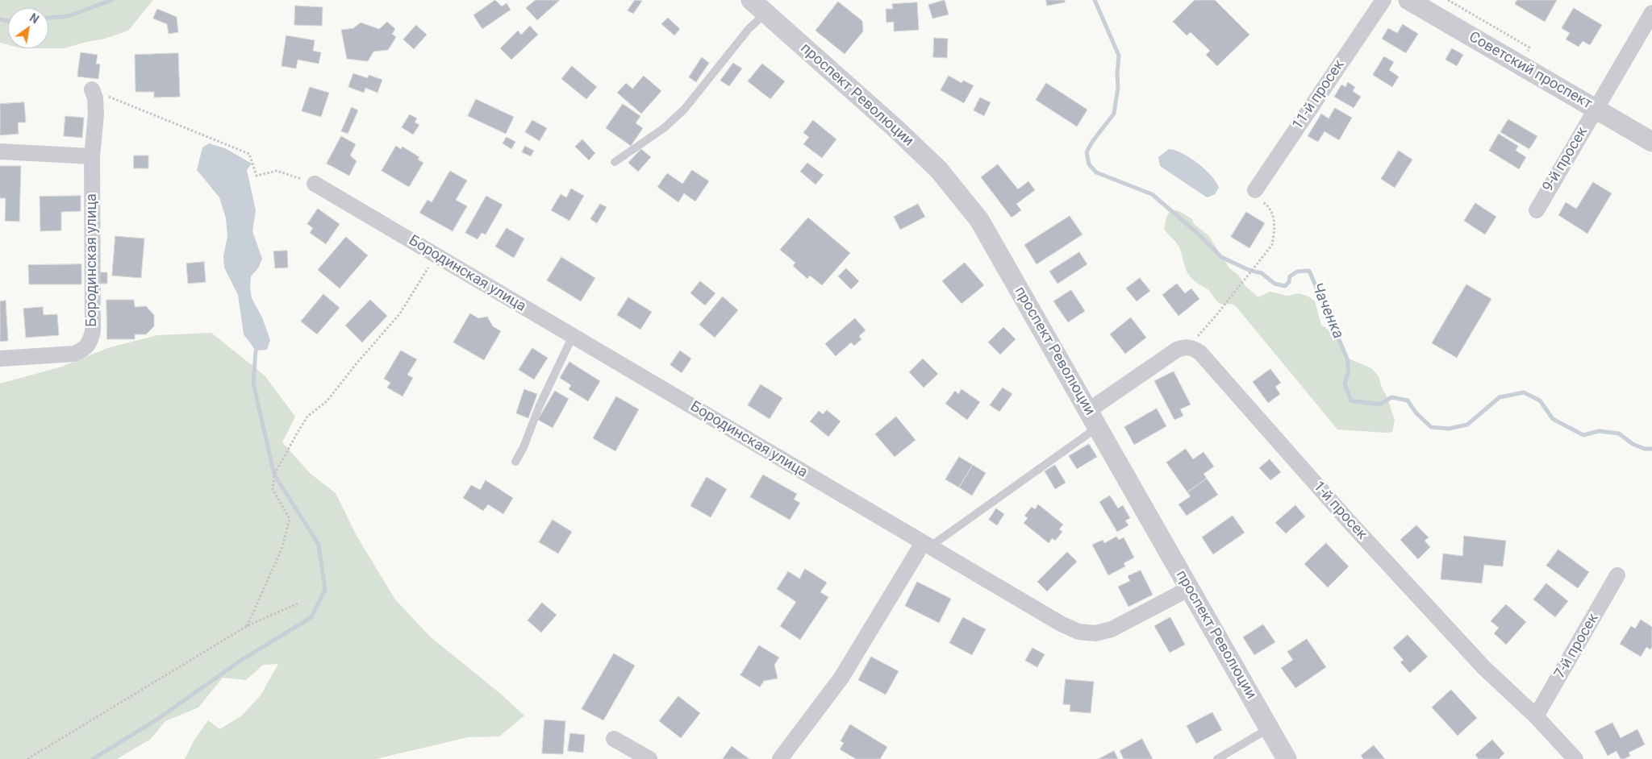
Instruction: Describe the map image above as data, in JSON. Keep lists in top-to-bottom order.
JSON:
{
  "streets": {
    "street": [
      "Советский проспект",
      "проспект Революции",
      "11-й просек",
      "9-й просек",
      "Бородинская улица",
      "1-й просек",
      "7-й просек"
    ]
  },
  "crossings": [
    ["Советский проспект", "9-й просек"],
    ["проспект Революции", "Бородинская улица"],
    ["1-й просек", "7-й просек"]
  ],
  "water": ["Чаченка"],
  "north": "top right"
}
